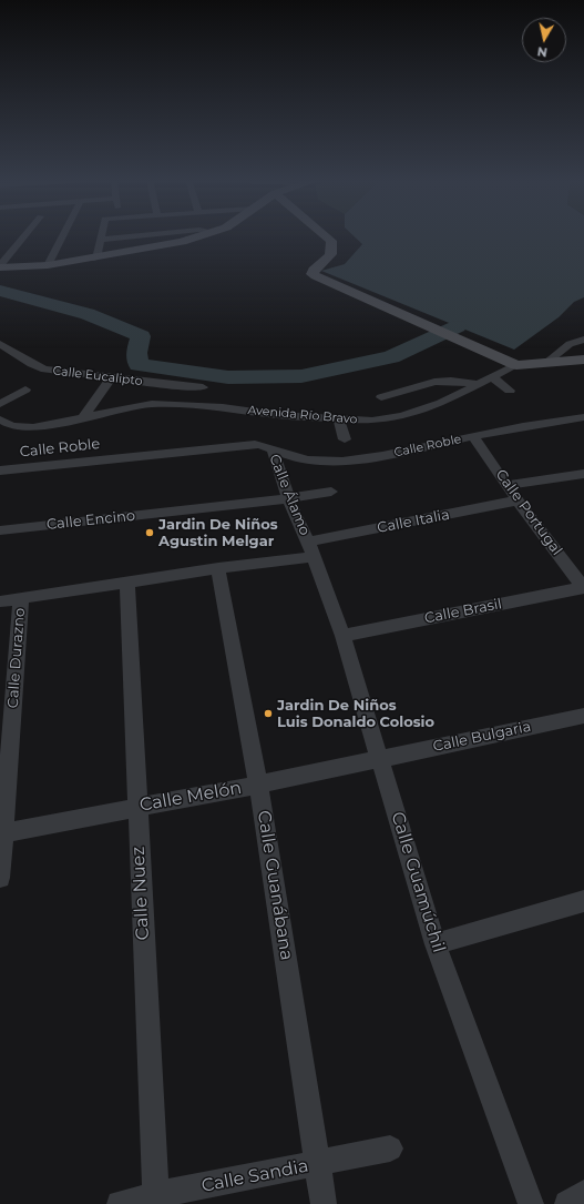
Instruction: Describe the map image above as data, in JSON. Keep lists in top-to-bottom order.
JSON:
{
  "streets": {
    "street": [
      "Calle Eucalipto",
      "Avenida Río Bravo",
      "Calle Roble",
      "Calle Álamo",
      "Calle Portugal",
      "Calle Encino",
      "Calle Italia",
      "Calle Brasil",
      "Calle Durazno",
      "Calle Bulgaria",
      "Calle Melón",
      "Calle Guamúchil",
      "Calle Guanábana",
      "Calle Nuez",
      "Calle Sandia"
    ]
  },
  "crossings": [
    ["Calle Roble", "Calle Álamo"],
    ["Calle Roble", "Calle Portugal"],
    ["Calle Álamo", "Calle Encino"],
    ["Calle Álamo", "Calle Italia"],
    ["Calle Álamo", "Calle Guamúchil"],
    ["Calle Portugal", "Calle Italia"],
    ["Calle Portugal", "Calle Brasil"],
    ["Calle Brasil", "Calle Guamúchil"],
    ["Calle Durazno", "Calle Melón"],
    ["Calle Bulgaria", "Calle Melón"],
    ["Calle Bulgaria", "Calle Guamúchil"],
    ["Calle Melón", "Calle Guamúchil"],
    ["Calle Melón", "Calle Guanábana"],
    ["Calle Melón", "Calle Nuez"],
    ["Calle Guanábana", "Calle Sandia"],
    ["Calle Nuez", "Calle Sandia"]
  ],
  "places": ["Jardin De Niños Agustin Melgar", "Jardin De Niños Luis Donaldo Colosio"],
  "north": "bottom"
}
